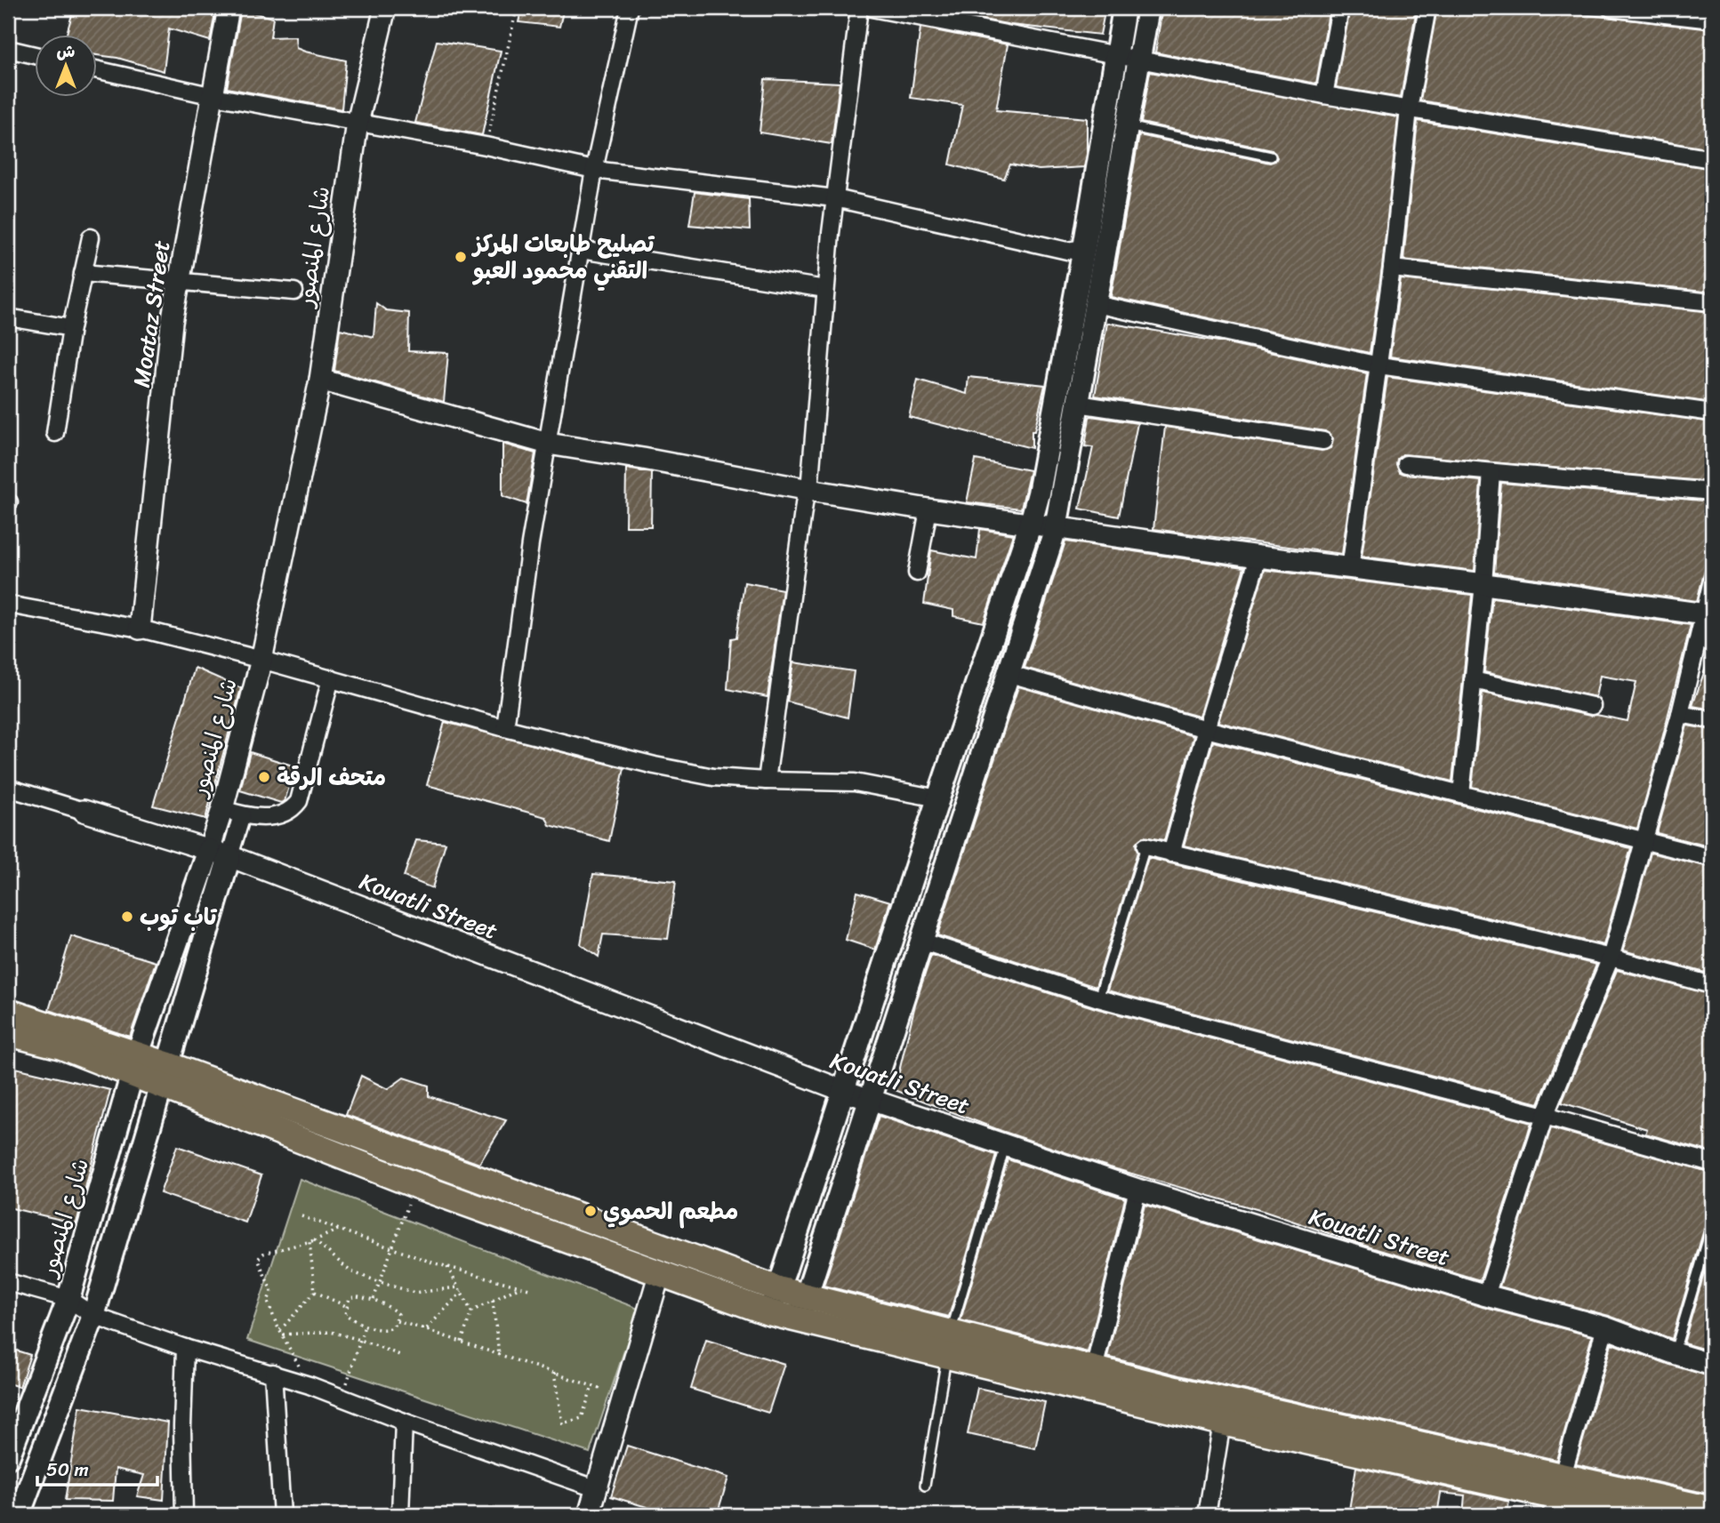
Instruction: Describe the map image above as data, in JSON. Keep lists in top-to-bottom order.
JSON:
{
  "streets": {
    "main road": ["شارع المنصور"],
    "street": ["Moataz Street", "Kouatli Street"]
  },
  "crossings": [
    ["شارع المنصور", "Kouatli Street"]
  ],
  "places": [
    "تصليح طابعات المركز التقني محمود العبو",
    "متحف الرقة",
    "تاب توب",
    "مطعم الحموي"
  ],
  "scale_bar": "50 m",
  "north": "top"
}
